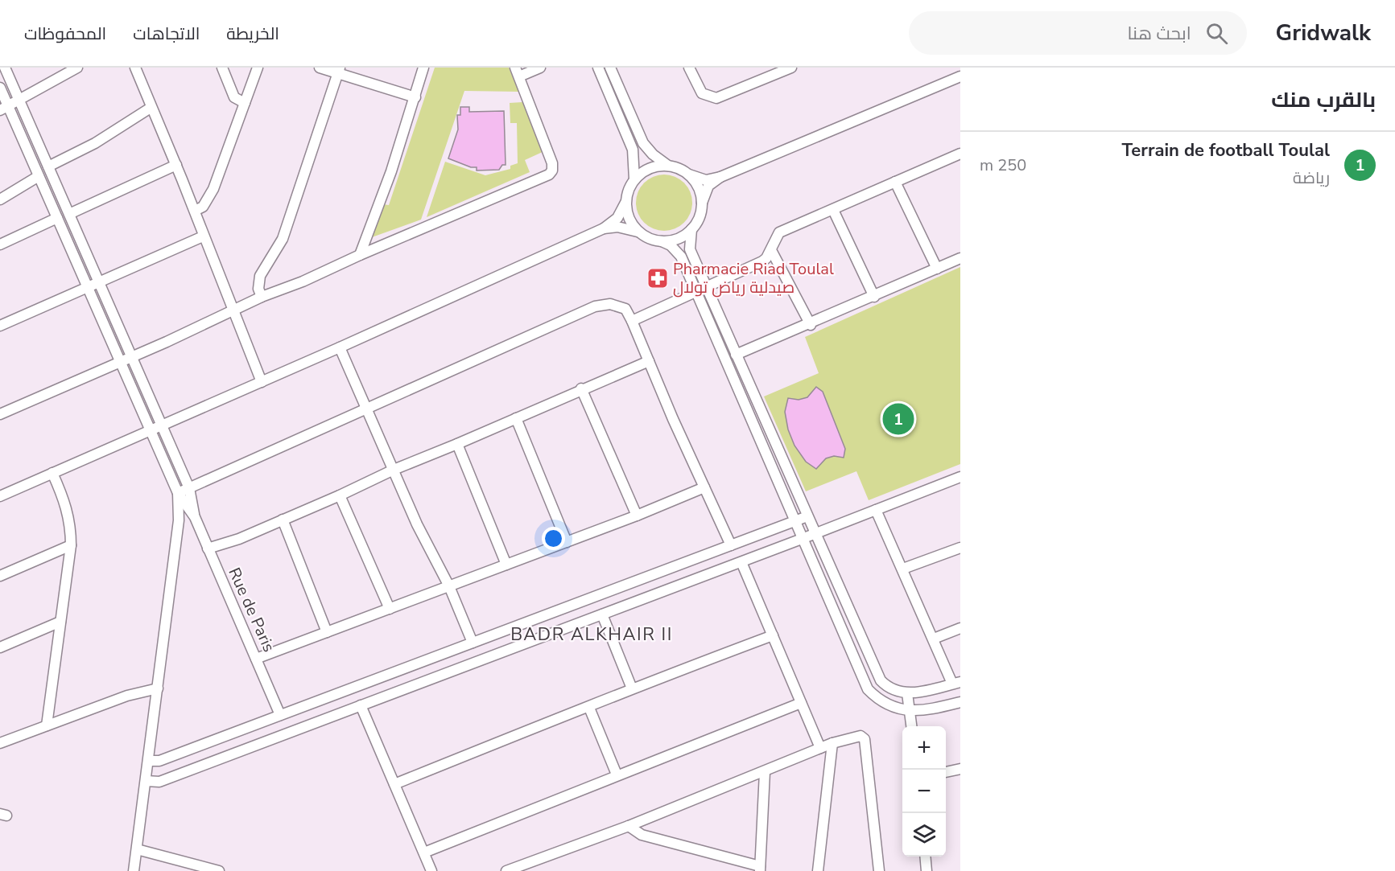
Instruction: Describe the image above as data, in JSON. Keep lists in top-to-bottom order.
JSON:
{
  "streets": {
    "street": ["Rue de Paris"]
  },
  "districts": ["BADR ALKHAIR II"],
  "places": {
    "pharmacy": ["Pharmacie Riad Toulal صيدلية رياض تولال"]
  },
  "page": {
    "header": "Gridwalk",
    "search": "ابحث هنا",
    "nav": ["الخريطة", "الاتجاهات", "المحفوظات"],
    "heading": "بالقرب منك",
    "list": [
      {
        "mark": "1",
        "name": "Terrain de football Toulal",
        "note": "رياضة",
        "value": "250 m"
      }
    ],
    "pins": "1",
    "map_buttons": ["+", "−"]
  }
}
